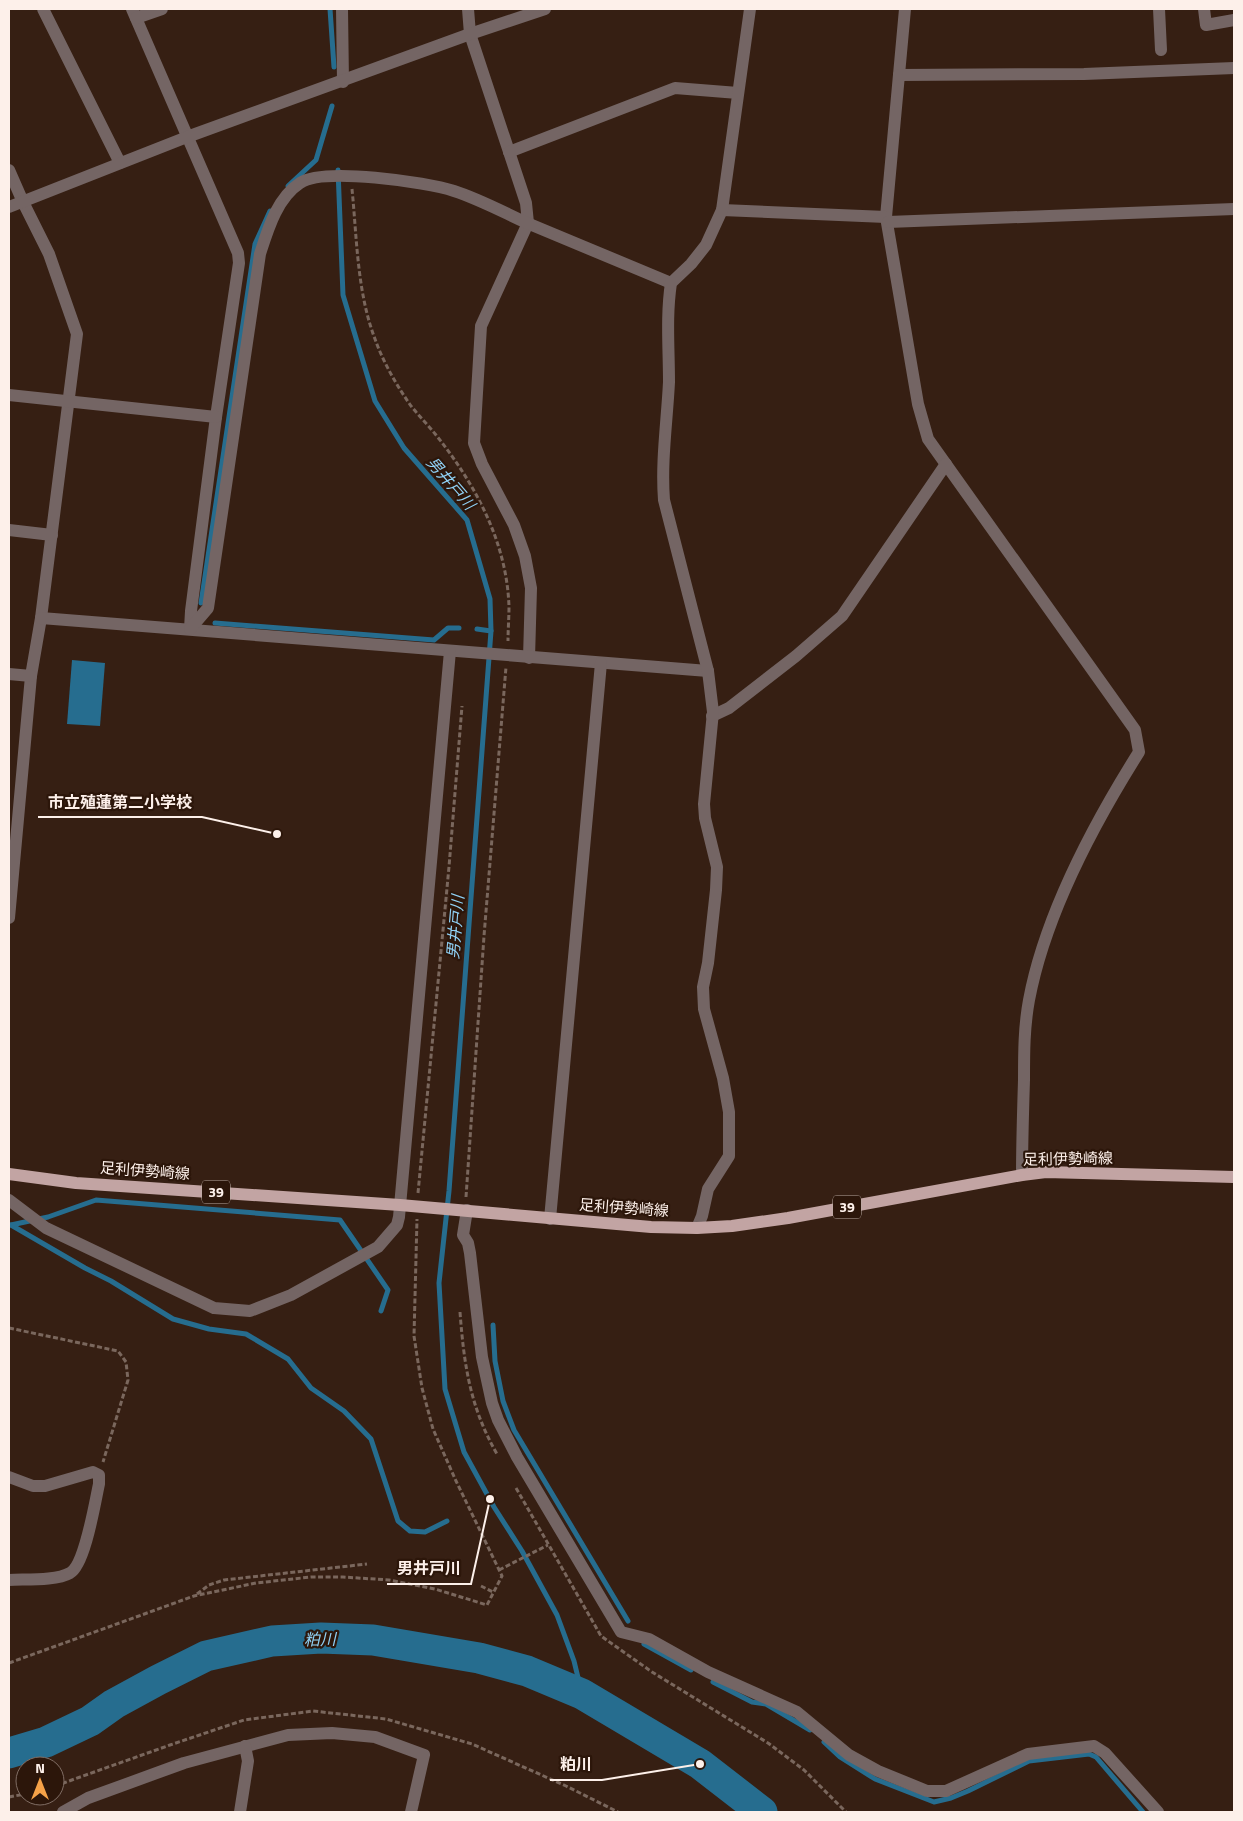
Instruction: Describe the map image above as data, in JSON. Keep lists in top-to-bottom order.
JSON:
{
  "streets": {
    "main road": ["足利伊勢崎線", "39"]
  },
  "water": ["男井戸川", "粕川"],
  "places": ["市立殖蓮第二小学校", "男井戸川", "粕川"],
  "north": "top"
}
